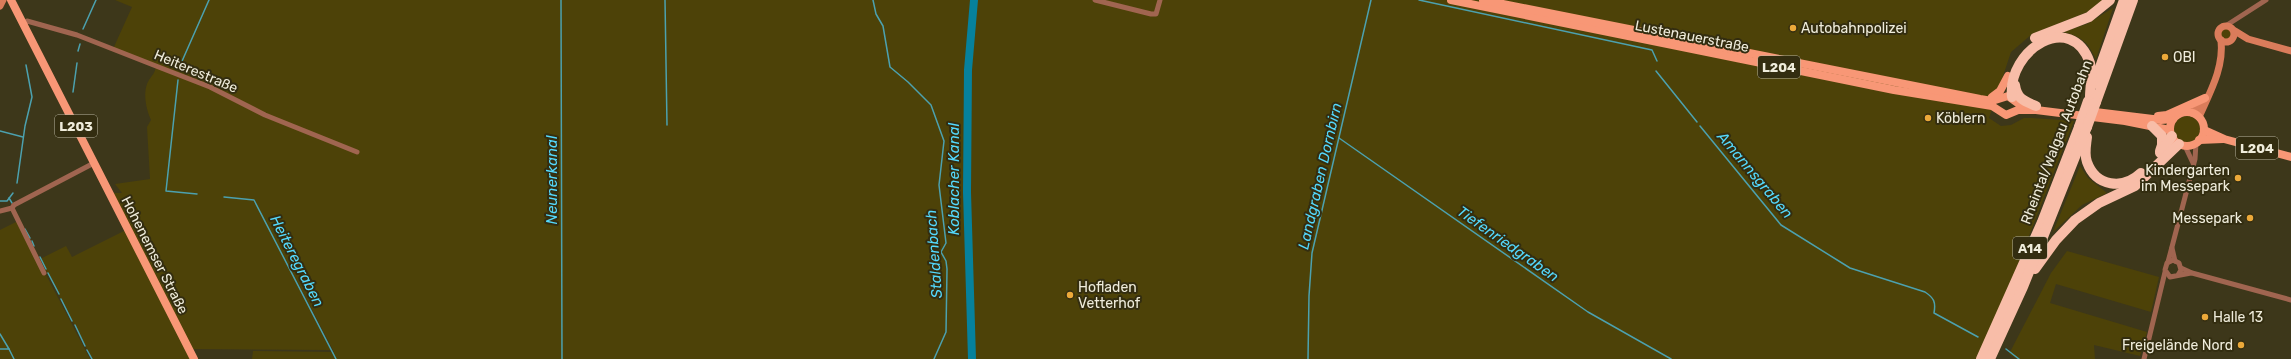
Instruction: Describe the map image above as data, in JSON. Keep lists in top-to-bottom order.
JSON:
{
  "streets": {
    "highway": ["Rheintal/Walgau Autobahn", "A14"],
    "main road": [
      "Lustenauerstraße",
      "L204",
      "L203",
      "Hohenemser Straße"
    ],
    "street": ["Heiterestraße"]
  },
  "crossings": [
    ["Lustenauerstraße", "L204"],
    ["Heiterestraße", "Hohenemser Straße"]
  ],
  "water": [
    "Amannsgraben",
    "Landgraben Dornbirn",
    "Koblacher Kanal",
    "Neunerkanal",
    "Tiefenriedgraben",
    "Staldenbach",
    "Heiteregraben"
  ],
  "places": [
    "Autobahnpolizei",
    "OBI",
    "Köblern",
    "Kindergarten im Messepark",
    "Messepark",
    "Hofladen Vetterhof",
    "Halle 13",
    "Freigelände Nord"
  ]
}
